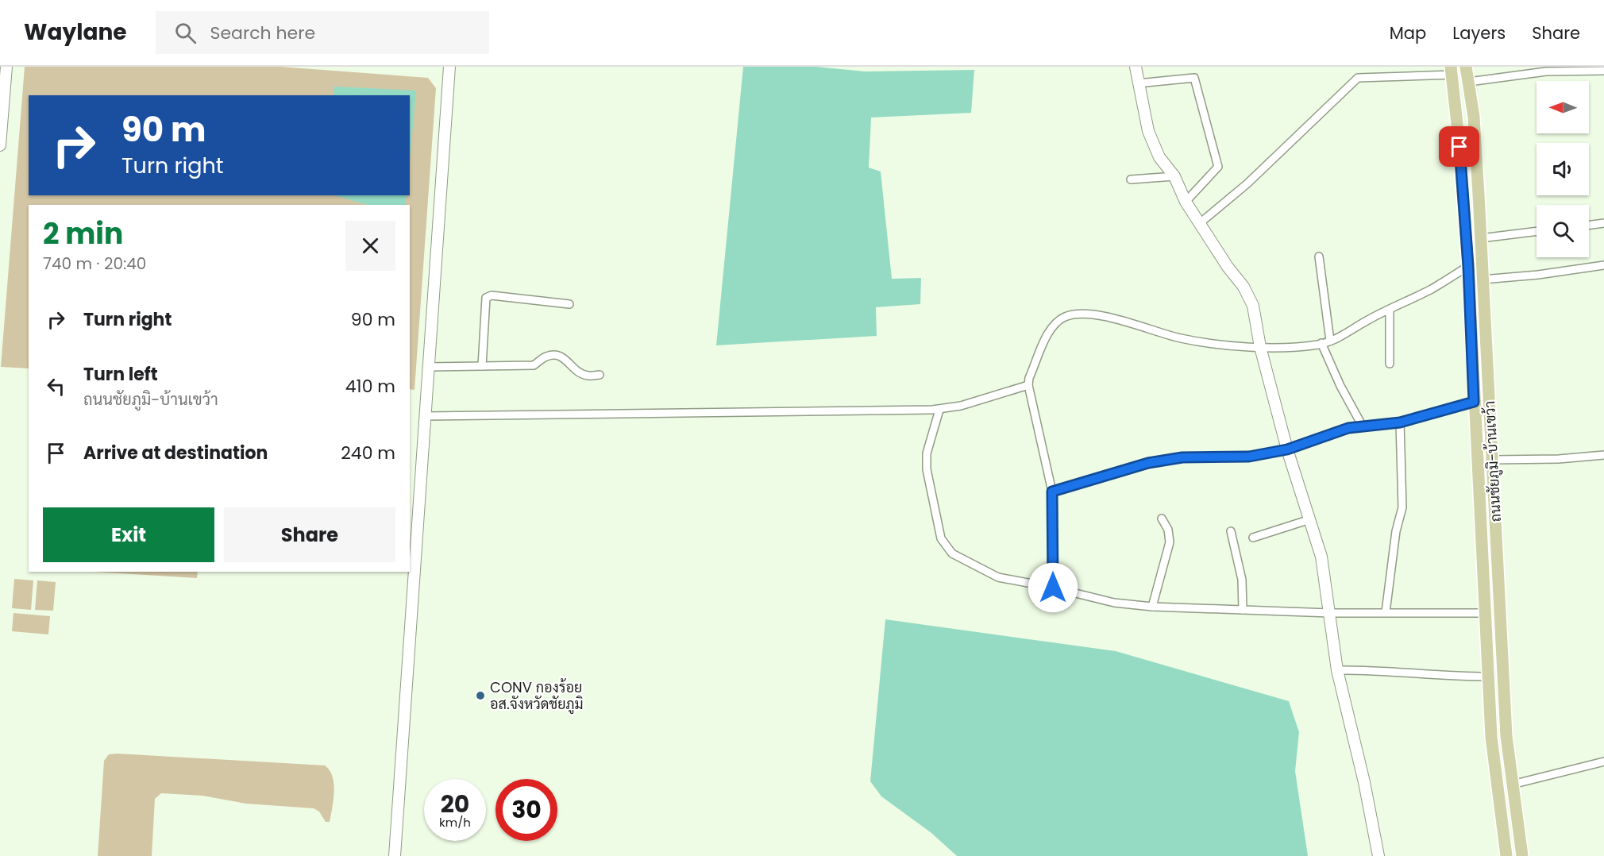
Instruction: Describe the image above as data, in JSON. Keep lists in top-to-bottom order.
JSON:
{
  "streets": {
    "main road": ["ถนนชัยภูมิ-บ้านเขว้า"]
  },
  "places": ["CONV กองร้อย อส.จังหวัดชัยภูมิ"],
  "north": "left",
  "page": {
    "header": "Waylane",
    "search": "Search here",
    "nav": ["Map", "Layers", "Share"],
    "turn": ["90 m", "Turn right"],
    "heading": ["2 min", "740 m · 20:40"],
    "list": [
      {
        "name": "Turn right",
        "value": "90 m"
      },
      {
        "name": "Turn left",
        "note": "ถนนชัยภูมิ-บ้านเขว้า",
        "value": "410 m"
      },
      {
        "name": "Arrive at destination",
        "value": "240 m"
      }
    ],
    "buttons": ["Exit", "Share"],
    "speed": "20 km/h",
    "limit": "30"
  }
}
